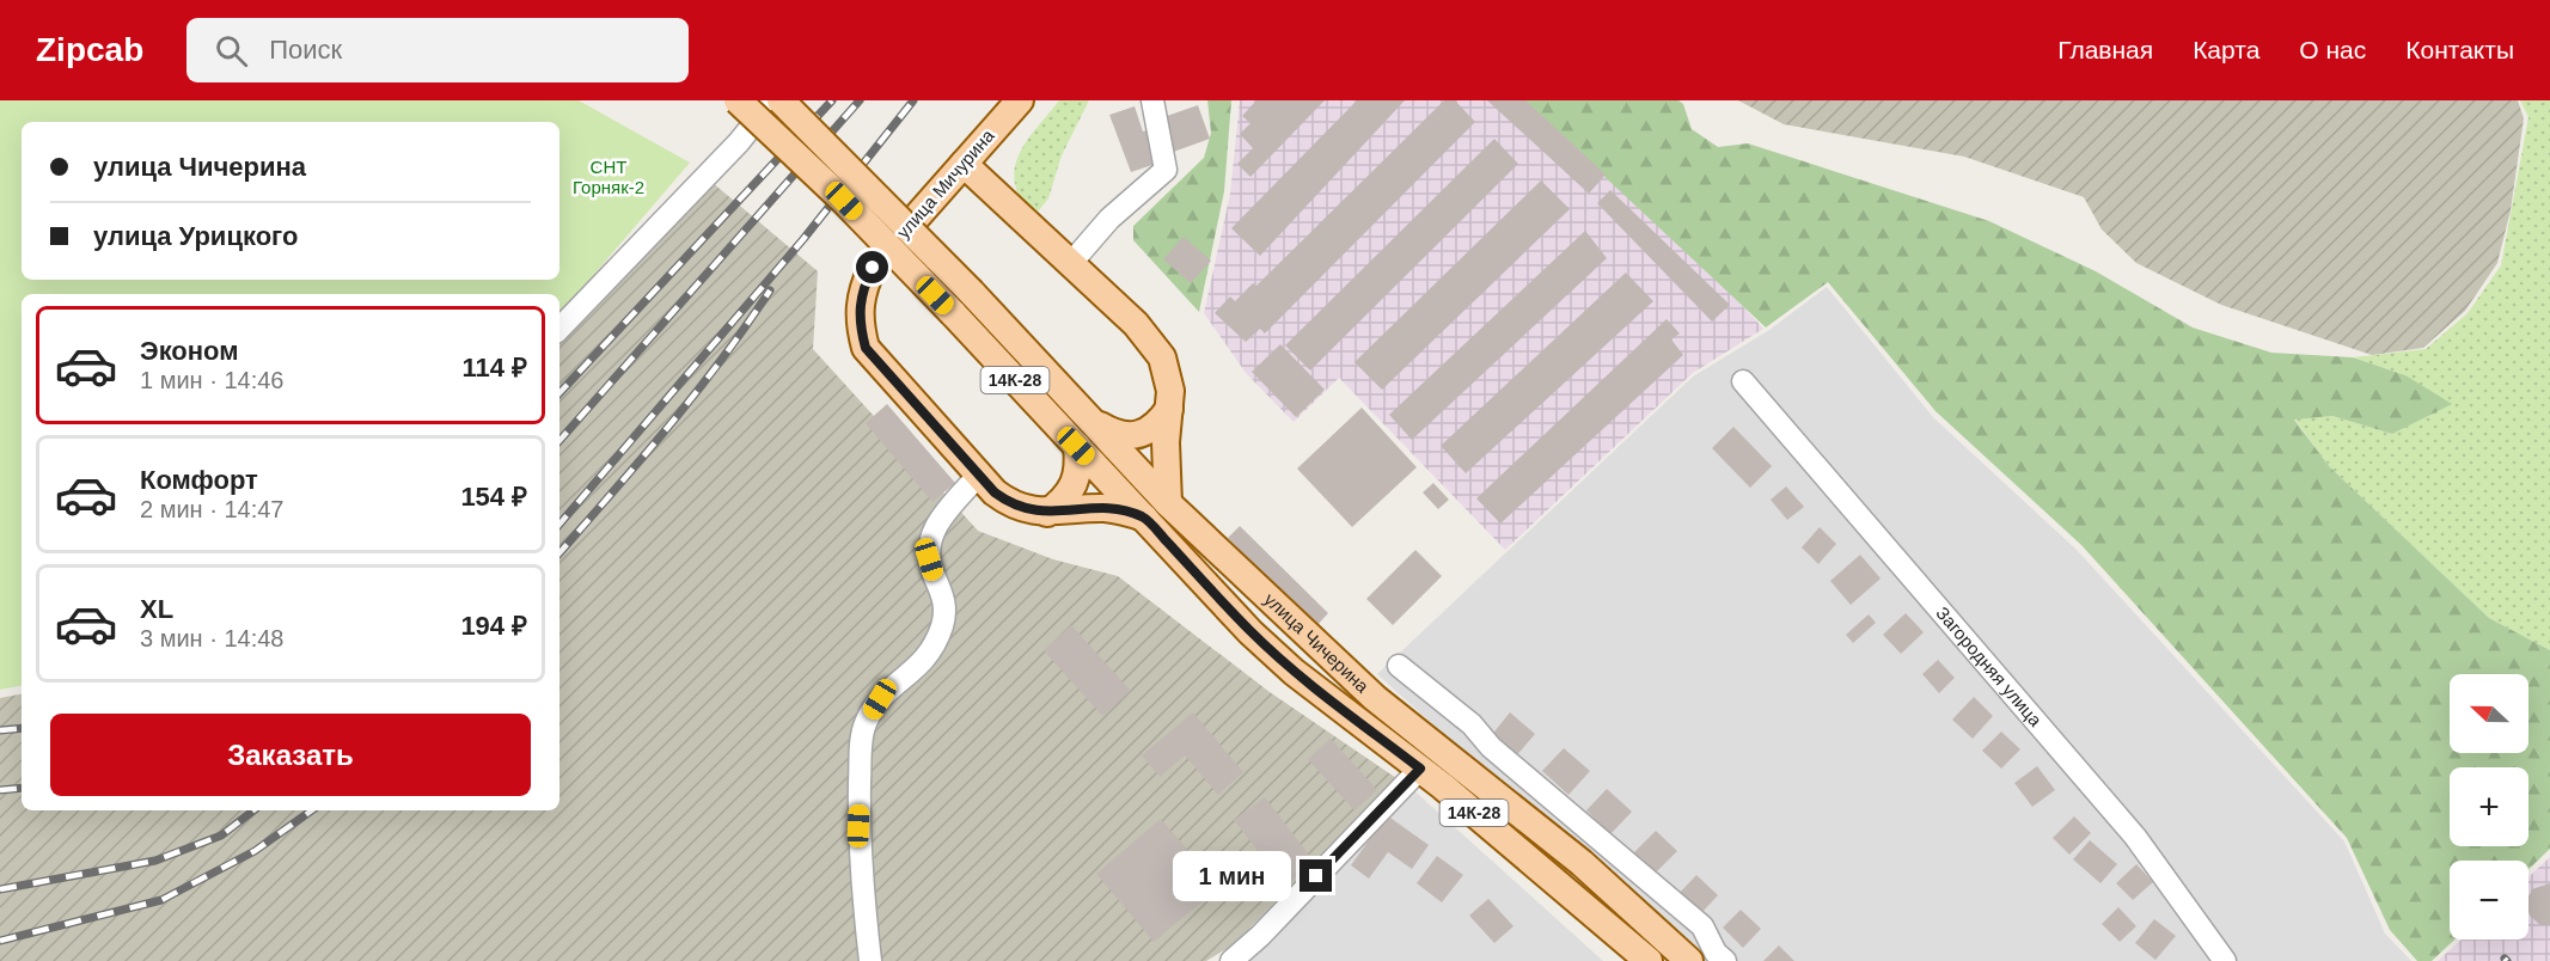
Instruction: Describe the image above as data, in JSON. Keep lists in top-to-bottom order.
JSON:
{
  "streets": {
    "main road": ["улица Мичурина", "14К-28", "улица Чичерина"],
    "street": ["Загородняя улица"]
  },
  "parks": ["СНТ Горняк-2"],
  "north": "left",
  "page": {
    "header": "Zipcab",
    "search": "Поиск",
    "nav": [
      "Главная",
      "Карта",
      "О нас",
      "Контакты"
    ],
    "banner": ["улица Чичерина", "улица Урицкого"],
    "list": [
      {
        "name": "Эконом",
        "note": "1 мин · 14:46",
        "value": "114 ₽"
      },
      {
        "name": "Комфорт",
        "note": "2 мин · 14:47",
        "value": "154 ₽"
      },
      {
        "name": "XL",
        "note": "3 мин · 14:48",
        "value": "194 ₽"
      }
    ],
    "map_buttons": ["+", "−"],
    "buttons": "Заказать",
    "bubble": "1 мин"
  }
}
